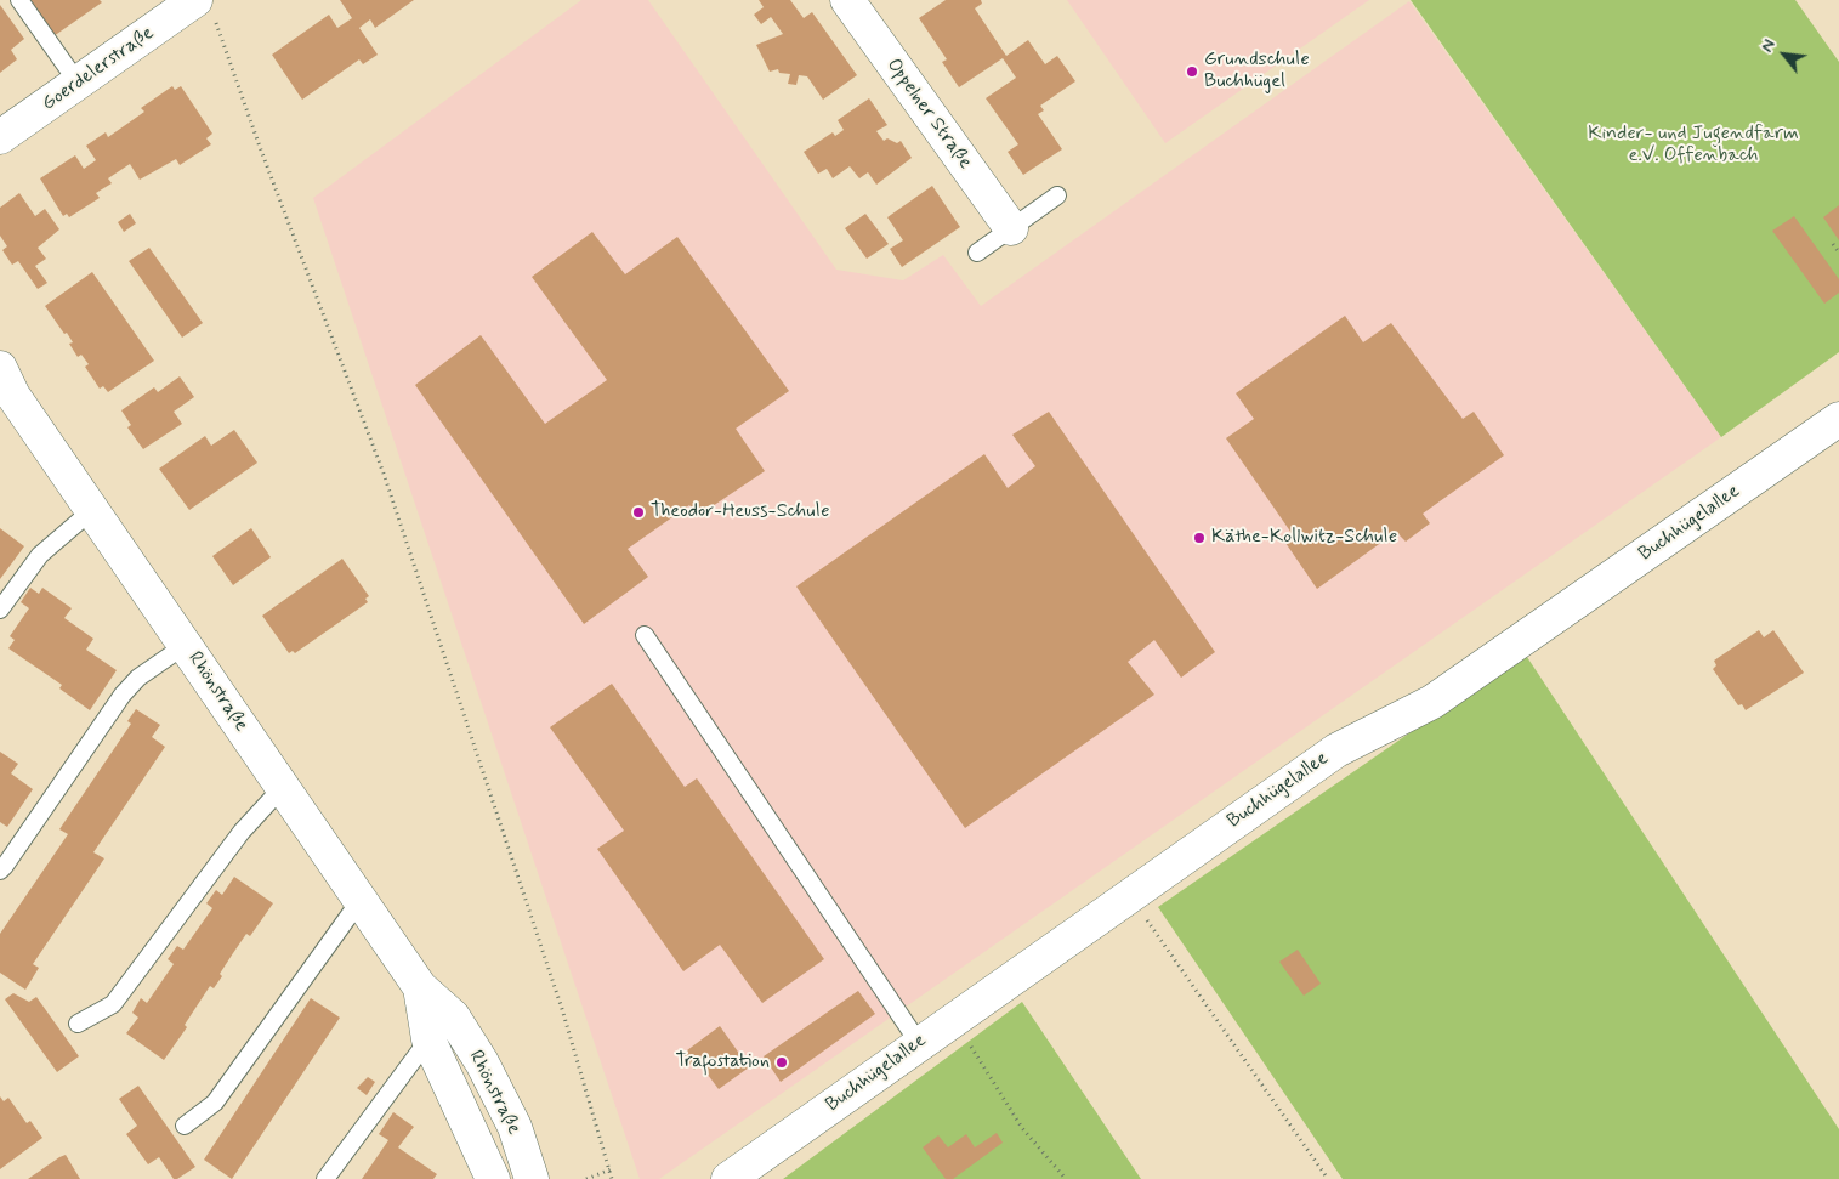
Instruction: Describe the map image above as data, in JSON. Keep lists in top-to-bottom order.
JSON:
{
  "streets": {
    "street": [
      "Goerdelerstraße",
      "Oppelner Straße",
      "Buchhügelallee",
      "Rhönstraße"
    ]
  },
  "parks": ["Kinder- und Jugendfarm e.V. Offenbach"],
  "places": [
    "Grundschule Buchhügel",
    "Theodor-Heuss-Schule",
    "Käthe-Kollwitz-Schule",
    "Trafostation"
  ],
  "north": "top left"
}
